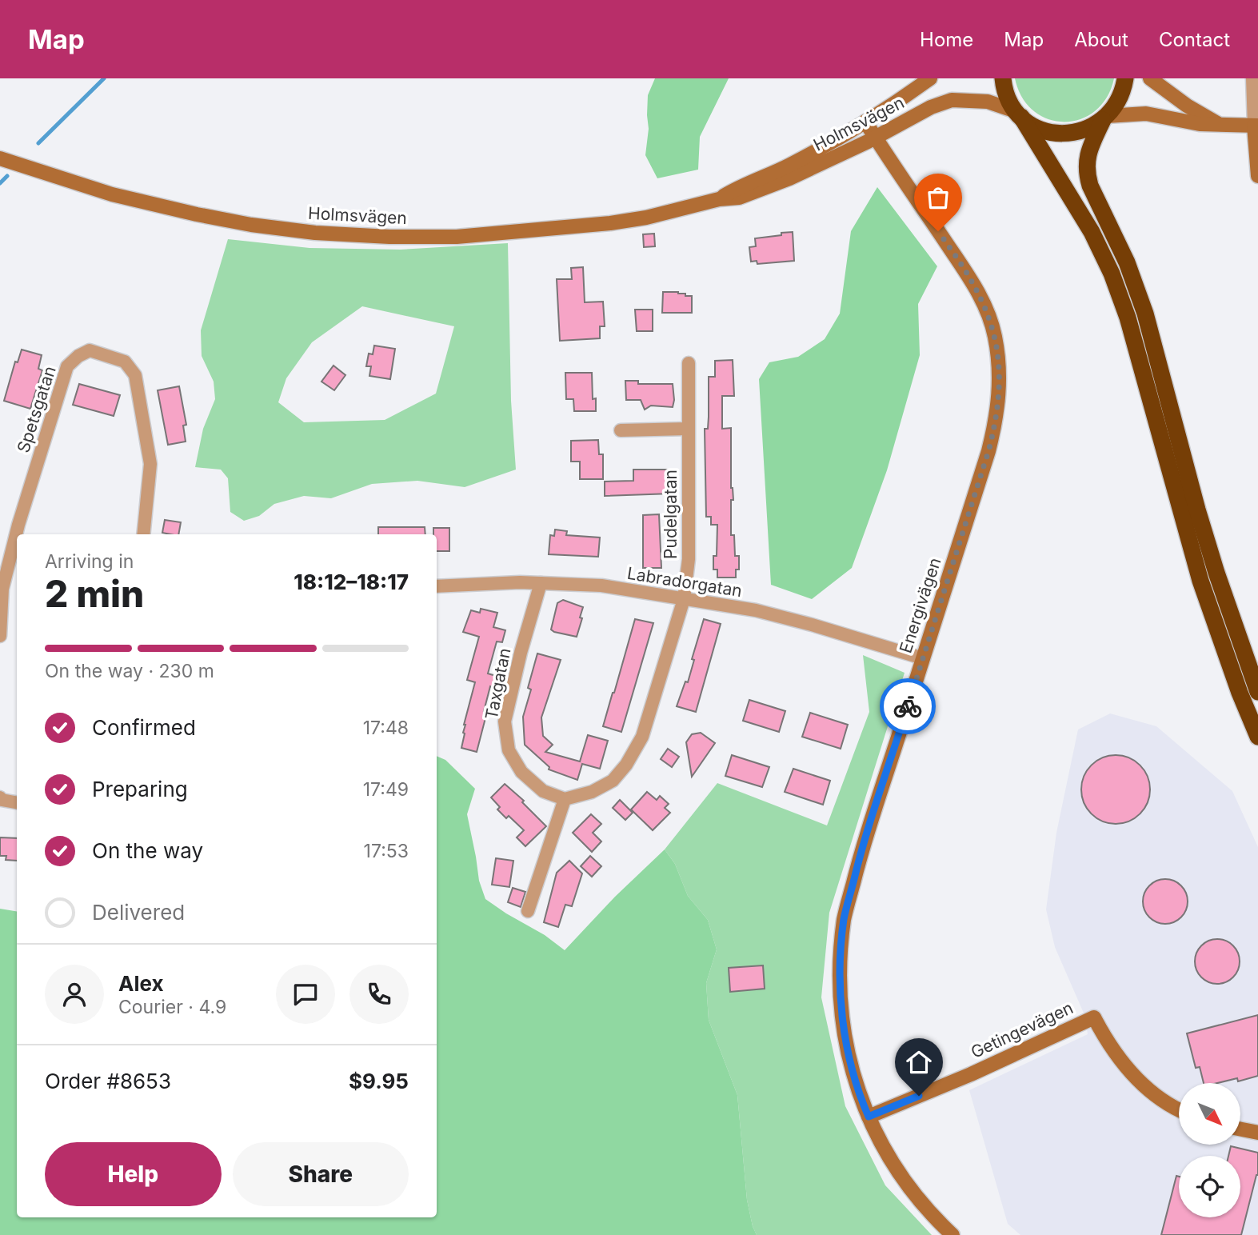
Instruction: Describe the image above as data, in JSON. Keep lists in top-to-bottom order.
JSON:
{
  "streets": {
    "street": [
      "Holmsvägen",
      "Spetsgatan",
      "Pudelgatan",
      "Labradorgatan",
      "Energivägen",
      "Taxgatan",
      "Getingevägen"
    ]
  },
  "crossings": [
    ["Holmsvägen", "Energivägen"],
    ["Pudelgatan", "Labradorgatan"],
    ["Labradorgatan", "Energivägen"],
    ["Labradorgatan", "Taxgatan"],
    ["Energivägen", "Getingevägen"]
  ],
  "north": "bottom right",
  "page": {
    "header": "Map",
    "nav": [
      "Home",
      "Map",
      "About",
      "Contact"
    ],
    "heading": ["2 min", "Arriving in", "18:12–18:17"],
    "panel": [
      "Alex",
      "Courier · 4.9",
      "Order #8653",
      "$9.95"
    ],
    "bar": "On the way · 230 m",
    "list": [
      ["Confirmed", "17:48"],
      ["Preparing", "17:49"],
      ["On the way", "17:53"],
      "Delivered"
    ],
    "buttons": ["Help", "Share"]
  }
}
